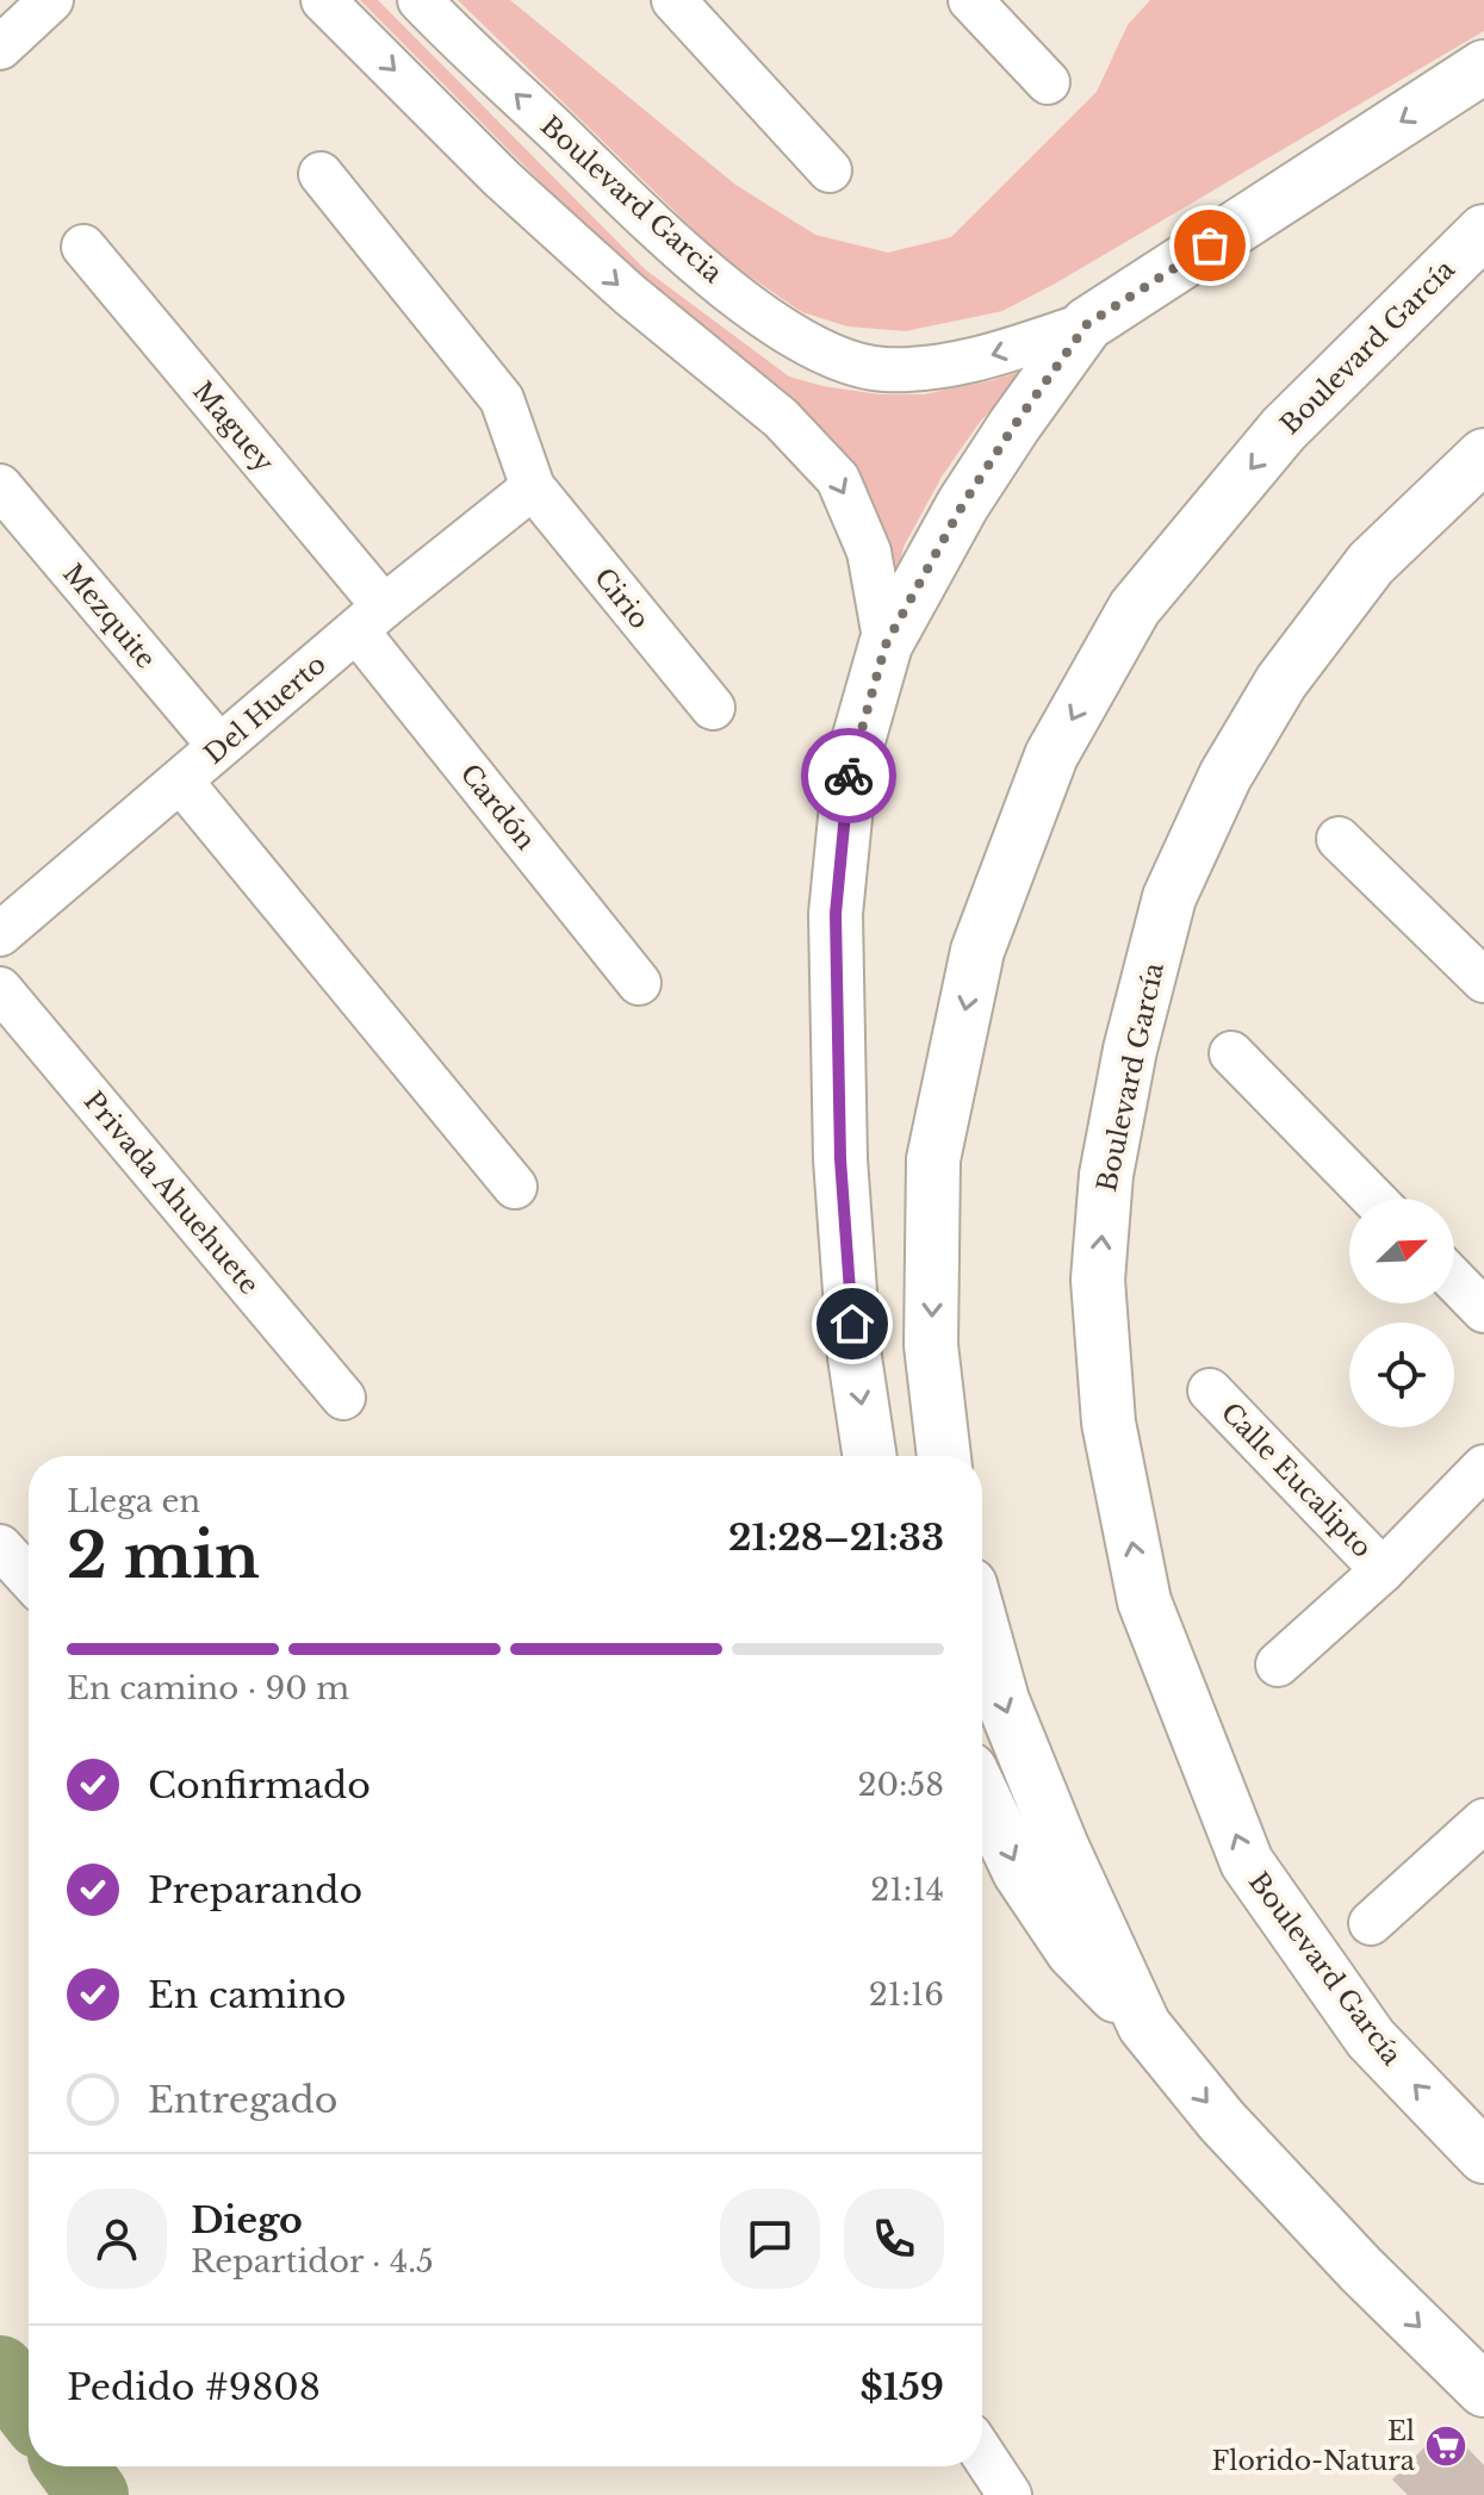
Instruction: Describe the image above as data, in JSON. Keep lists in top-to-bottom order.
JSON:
{
  "streets": {
    "main road": ["Boulevard García"],
    "street": [
      "Boulevard Garcia",
      "Maguey",
      "Cirio",
      "Mezquite",
      "Del Huerto",
      "Cardón",
      "Privada Ahuehuete",
      "Calle Eucalipto"
    ]
  },
  "crossings": [
    ["Maguey", "Del Huerto"],
    ["Maguey", "Cardón"],
    ["Cirio", "Del Huerto"],
    ["Mezquite", "Del Huerto"],
    ["Del Huerto", "Cardón"]
  ],
  "places": {
    "supermarket": ["El Florido-Natura"]
  },
  "north": "top right",
  "page": {
    "heading": ["2 min", "Llega en", "21:28–21:33"],
    "panel": [
      "Diego",
      "Repartidor · 4.5",
      "Pedido #9808",
      "$159"
    ],
    "bar": "En camino · 90 m",
    "list": [
      ["Confirmado", "20:58"],
      ["Preparando", "21:14"],
      ["En camino", "21:16"],
      "Entregado"
    ]
  }
}
